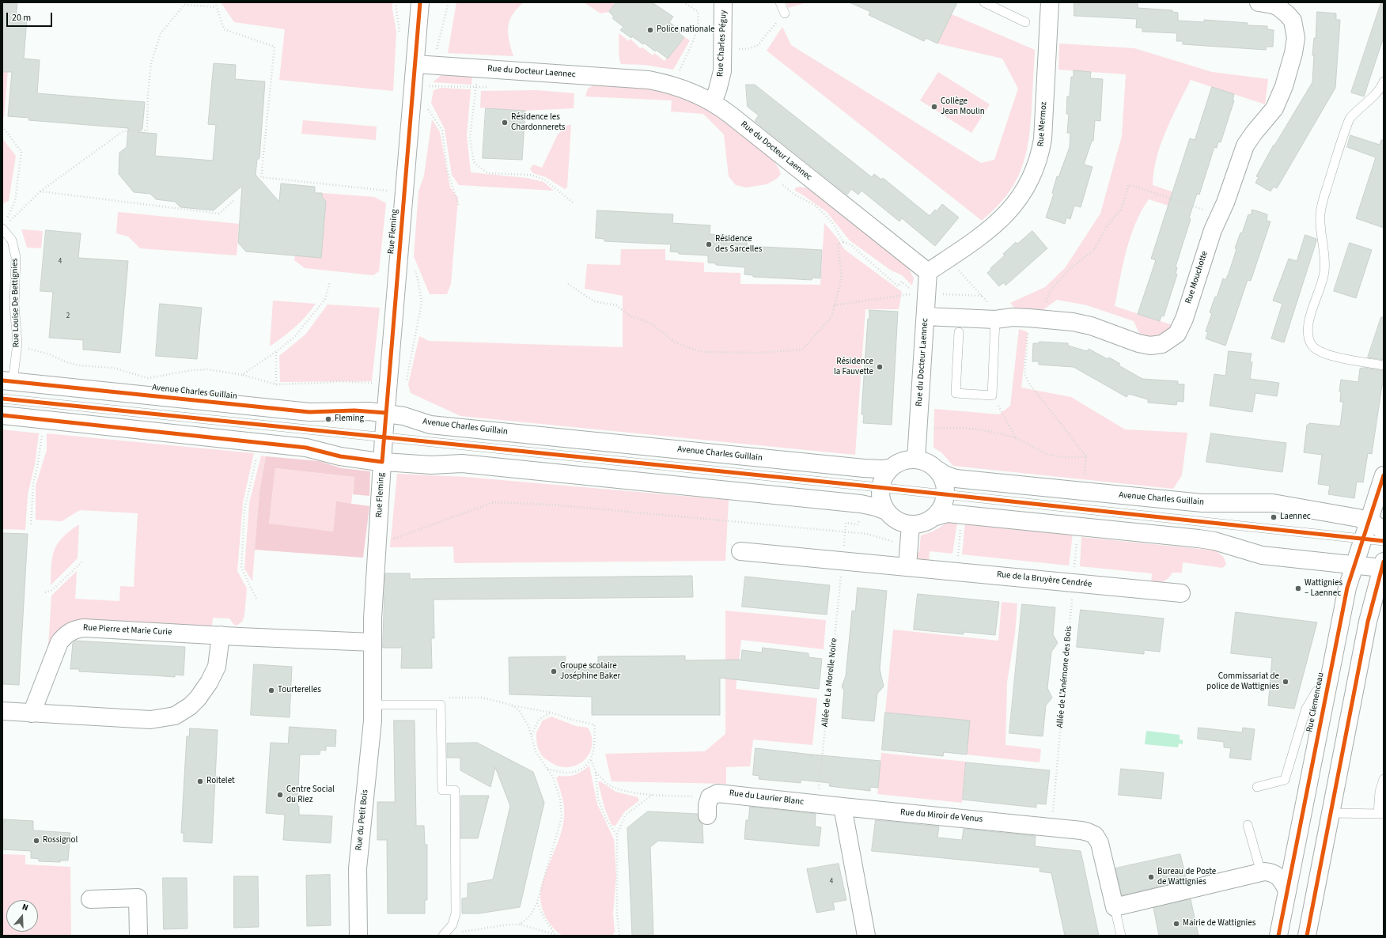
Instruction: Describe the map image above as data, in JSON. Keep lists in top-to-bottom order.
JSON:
{
  "streets": {
    "street": [
      "Rue Charles Péguy",
      "Rue du Docteur Laennec",
      "Rue Mermoz",
      "Rue Fleming",
      "Rue Mouchotte",
      "Avenue Charles Guillain",
      "Rue de la Bruyère Cendrée",
      "Rue Pierre et Marie Curie",
      "Rue Clemenceau",
      "Rue du Laurier Blanc",
      "Rue du Miroir de Venus",
      "Rue du Petit Bois"
    ],
    "lane": ["Rue Louise De Bettignies"],
    "path": ["Allée de L'Anémone des Bois", "Allée de La Morelle Noire"]
  },
  "crossings": [
    ["Rue Charles Péguy", "Rue du Docteur Laennec"],
    ["Rue du Docteur Laennec", "Rue Mermoz"],
    ["Rue du Docteur Laennec", "Rue Fleming"],
    ["Rue du Docteur Laennec", "Rue Mouchotte"],
    ["Rue du Docteur Laennec", "Avenue Charles Guillain"],
    ["Rue Fleming", "Avenue Charles Guillain"],
    ["Rue Fleming", "Rue Pierre et Marie Curie"],
    ["Rue Fleming", "Rue du Petit Bois"],
    ["Rue Louise De Bettignies", "Avenue Charles Guillain"],
    ["Avenue Charles Guillain", "Rue Clemenceau"],
    ["Rue de la Bruyère Cendrée", "Allée de L'Anémone des Bois"],
    ["Rue de la Bruyère Cendrée", "Allée de La Morelle Noire"],
    ["Allée de L'Anémone des Bois", "Rue du Miroir de Venus"],
    ["Allée de La Morelle Noire", "Rue du Laurier Blanc"],
    ["Rue du Laurier Blanc", "Rue du Miroir de Venus"]
  ],
  "places": [
    "Police nationale",
    "Collège Jean Moulin",
    "Résidence les Chardonnerets",
    "Résidence des Sarcelles",
    "Résidence la Fauvette",
    "Fleming",
    "Laennec",
    "Wattignies – Laennec",
    "Groupe scolaire Joséphine Baker",
    "Commissariat de police de Wattignies",
    "Tourterelles",
    "Roitelet",
    "Centre Social du Riez",
    "Rossignol",
    "Bureau de Poste de Wattignies",
    "Mairie de Wattignies"
  ],
  "house_numbers": ["4", "2", "4"],
  "scale_bar": "20 m",
  "north": "top"
}
